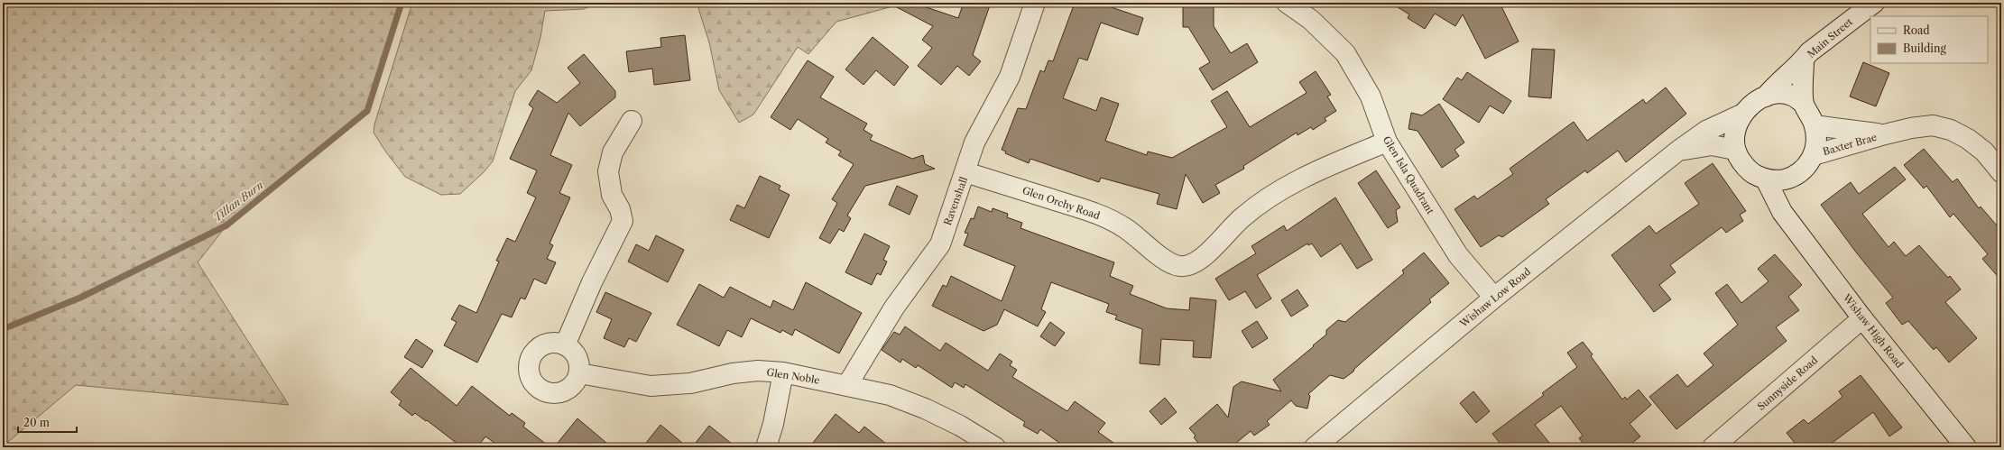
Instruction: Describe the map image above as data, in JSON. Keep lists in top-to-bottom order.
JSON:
{
  "streets": {
    "street": [
      "Main Street",
      "Baxter Brae",
      "Glen Isla Quadrant",
      "Ravenshall",
      "Glen Orchy Road",
      "Wishaw Low Road",
      "Wishaw High Road",
      "Glen Noble",
      "Sunnyside Road"
    ]
  },
  "crossings": [
    ["Main Street", "Baxter Brae"],
    ["Main Street", "Wishaw Low Road"],
    ["Main Street", "Wishaw High Road"],
    ["Baxter Brae", "Wishaw Low Road"],
    ["Baxter Brae", "Wishaw High Road"],
    ["Glen Isla Quadrant", "Glen Orchy Road"],
    ["Glen Isla Quadrant", "Wishaw Low Road"],
    ["Ravenshall", "Glen Orchy Road"],
    ["Ravenshall", "Glen Noble"],
    ["Wishaw Low Road", "Wishaw High Road"],
    ["Wishaw High Road", "Sunnyside Road"]
  ],
  "water": ["Tillan Burn"],
  "legend": ["Road", "Building"],
  "scale_bar": "20 m"
}
